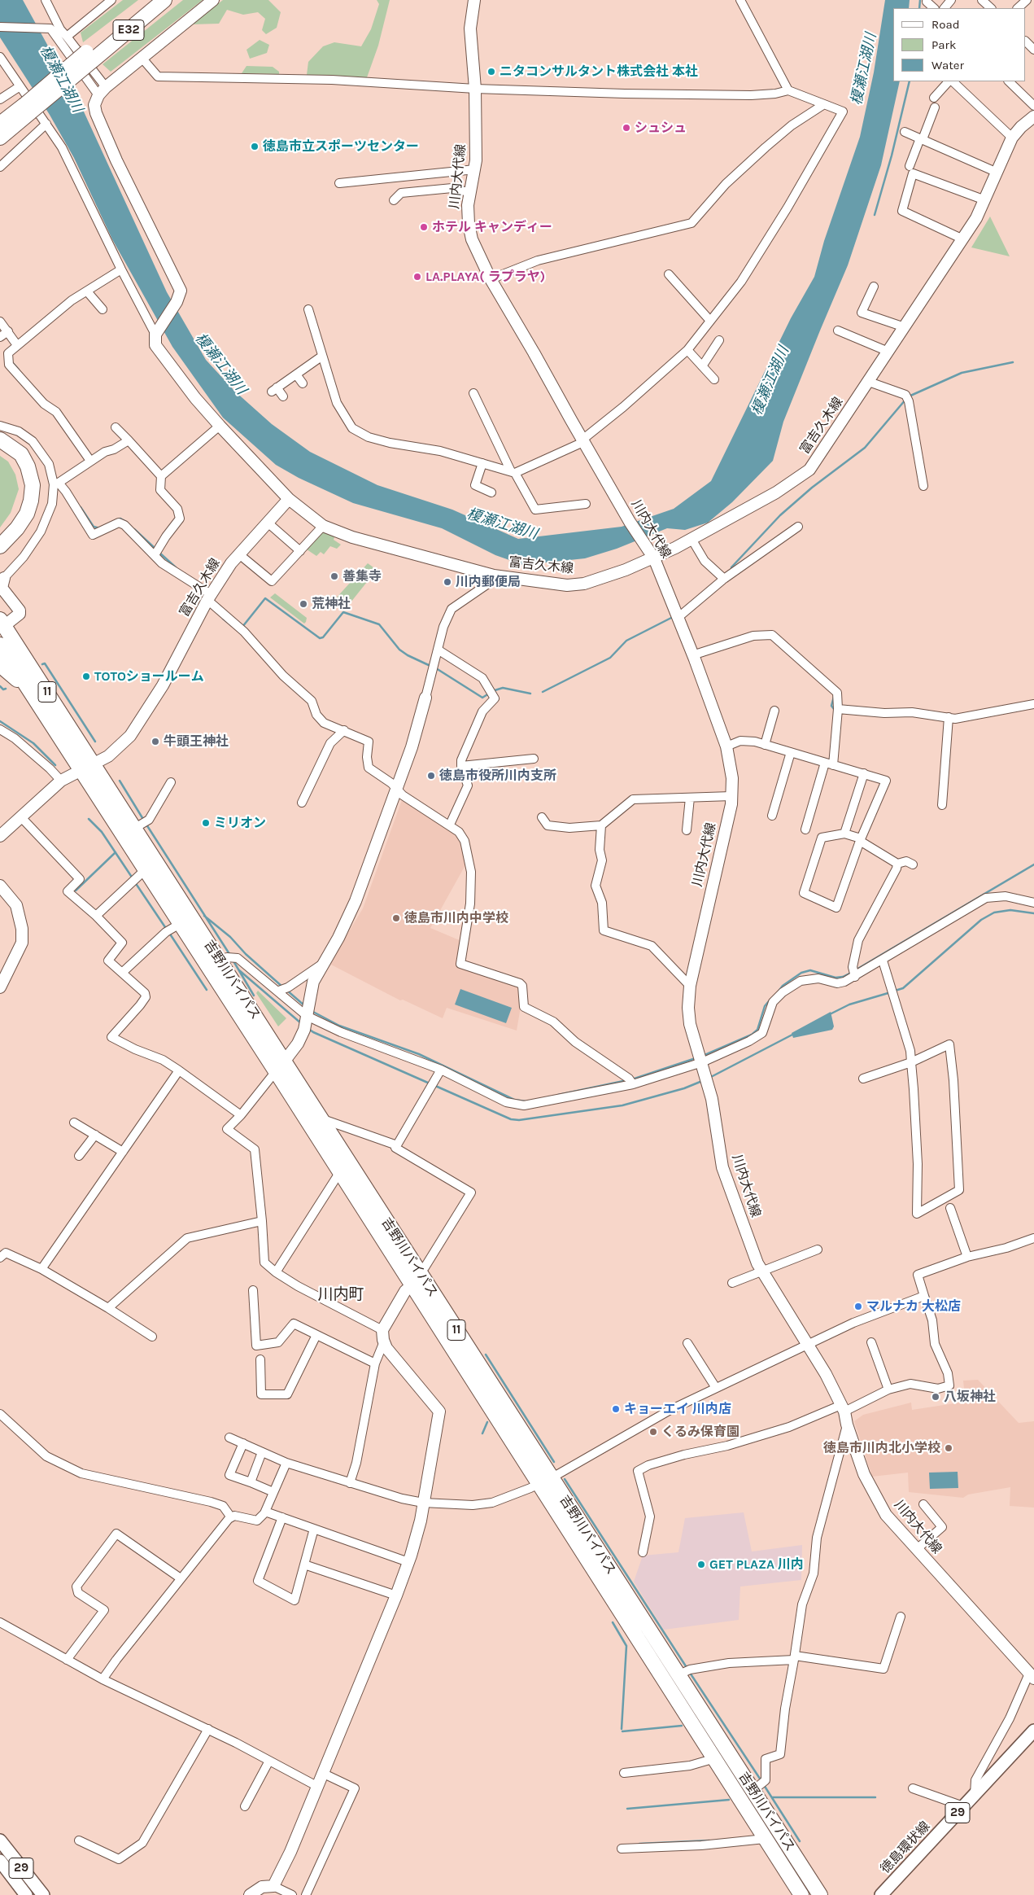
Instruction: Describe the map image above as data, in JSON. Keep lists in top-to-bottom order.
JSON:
{
  "streets": {
    "highway": ["E32", "11", "吉野川バイパス"],
    "main road": [
      "川内大代線",
      "富吉久木線",
      "29",
      "徳島環状線"
    ]
  },
  "crossings": [
    ["川内大代線", "富吉久木線"],
    ["富吉久木線", "吉野川バイパス"]
  ],
  "districts": ["川内町"],
  "water": ["榎瀬江湖川"],
  "places": [
    "ニタコンサルタント株式会社 本社",
    "シュシュ",
    "徳島市立スポーツセンター",
    "ホテル キャンディー",
    "LA.PLAYA( ラプラヤ)",
    "善集寺",
    "川内郵便局",
    "荒神社",
    "TOTOショールーム",
    "牛頭王神社",
    "徳島市役所川内支所",
    "ミリオン",
    "徳島市川内中学校",
    "マルナカ 大松店",
    "八坂神社",
    "キョーエイ 川内店",
    "くるみ保育園",
    "徳島市川内北小学校",
    "GET PLAZA 川内"
  ],
  "legend": ["Road", "Park", "Water"]
}
